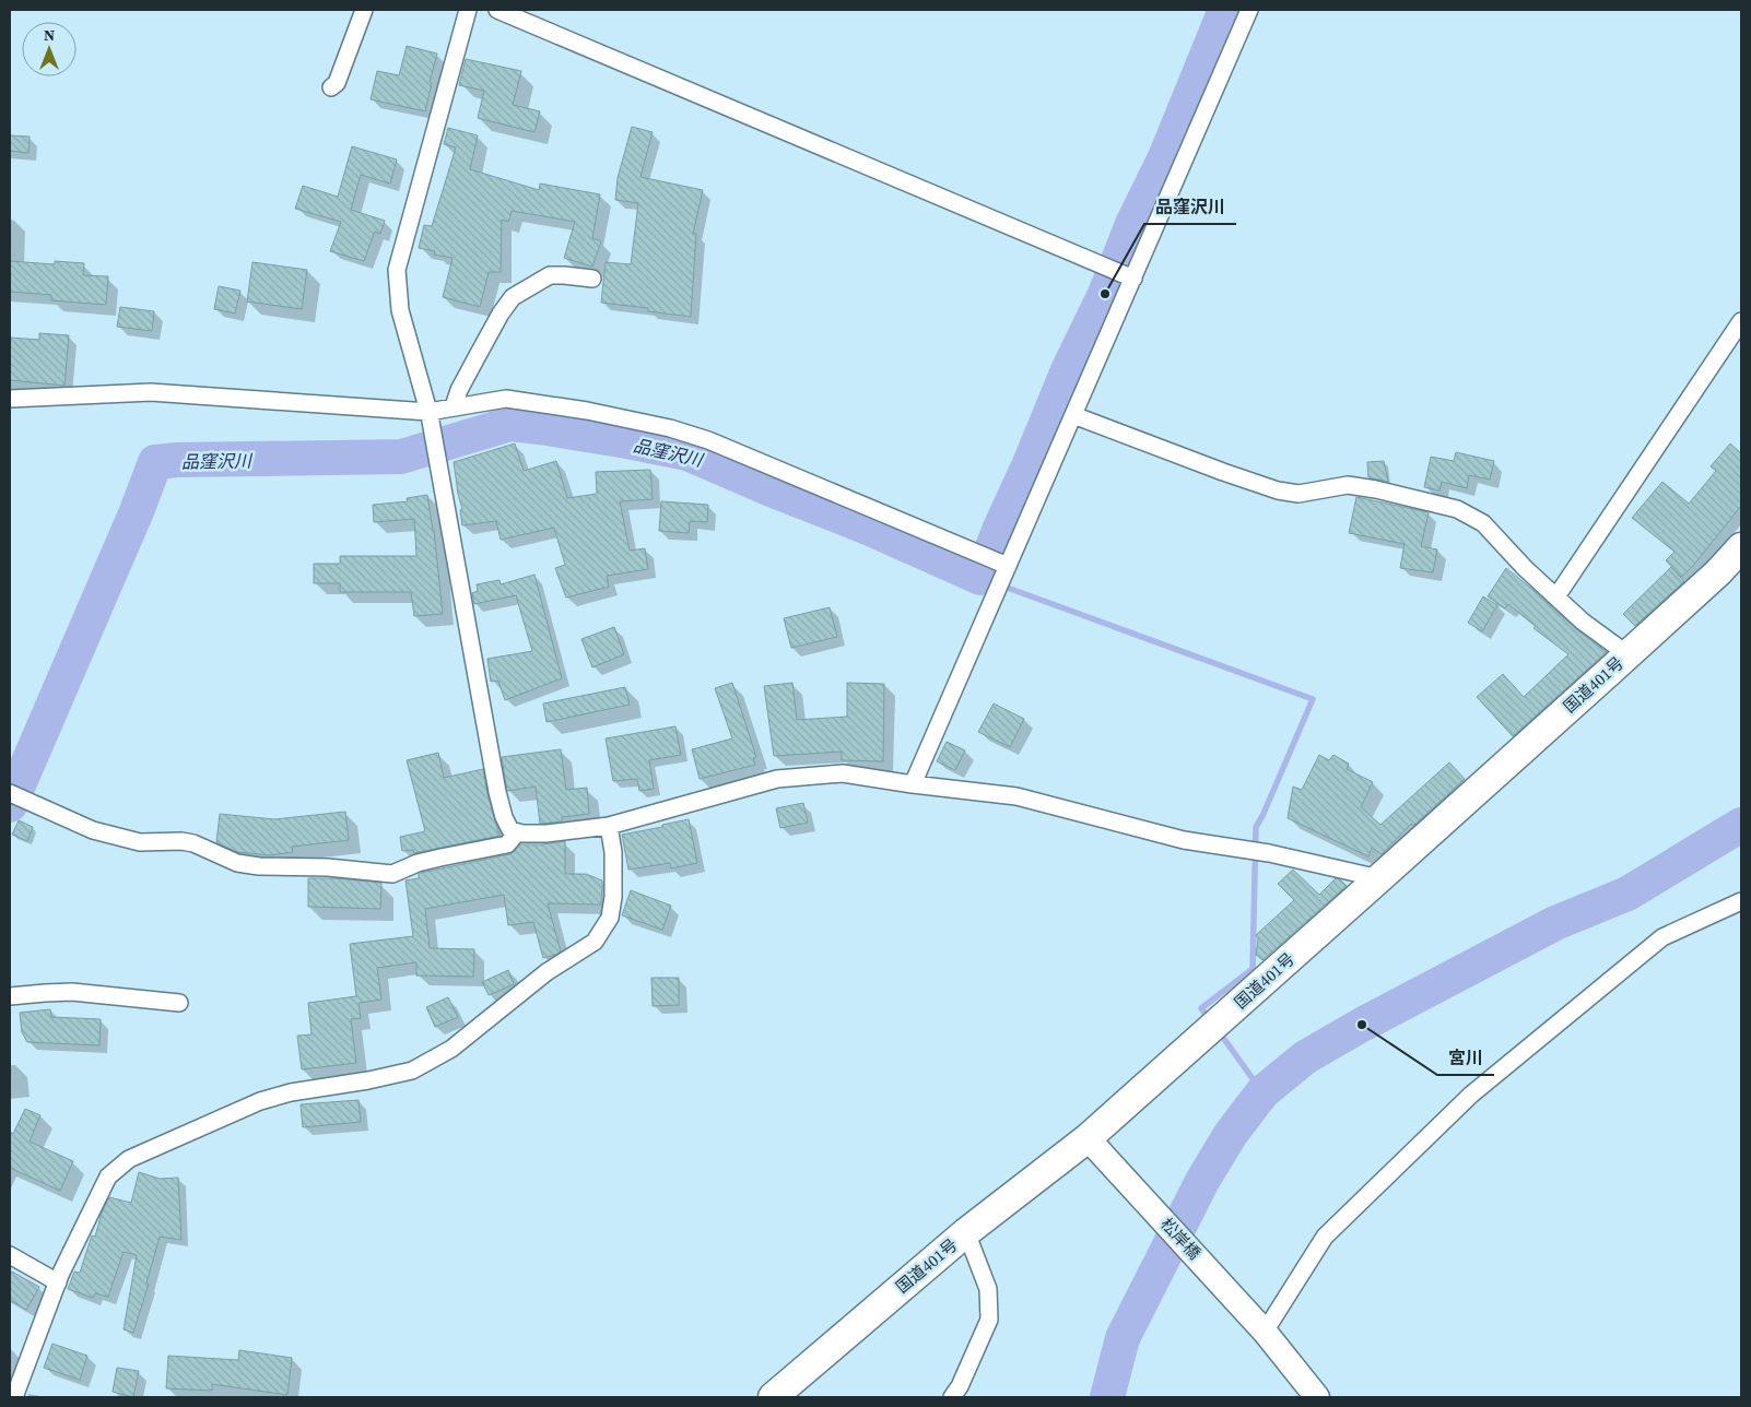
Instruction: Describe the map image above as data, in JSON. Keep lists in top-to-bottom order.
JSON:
{
  "streets": {
    "highway": ["国道401号"],
    "main road": ["松岸橋"]
  },
  "crossings": [
    ["国道401号", "松岸橋"]
  ],
  "water": ["品窪沢川"],
  "places": ["品窪沢川", "宮川"],
  "north": "top"
}
